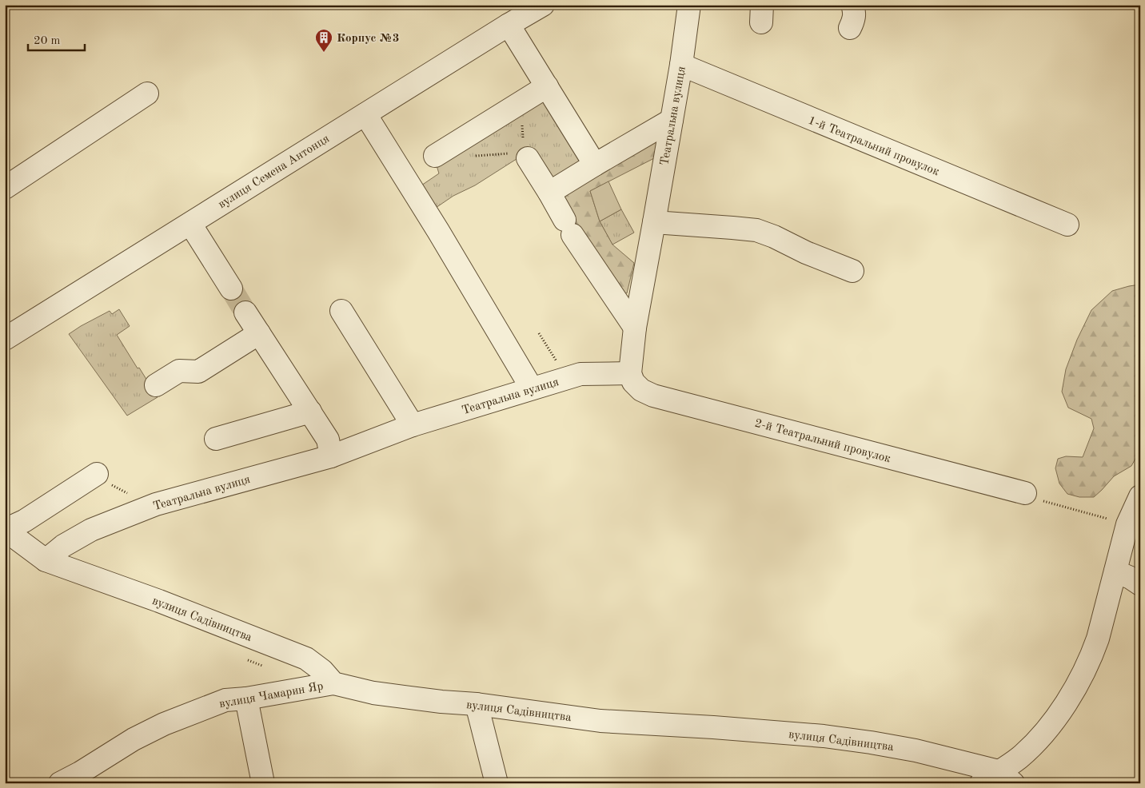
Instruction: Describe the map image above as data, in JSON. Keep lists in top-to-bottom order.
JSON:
{
  "streets": {
    "street": [
      "Театральна вулиця",
      "1-й Театральний провулок",
      "вулиця Семена Антонця",
      "2-й Театральний провулок",
      "вулиця Садівництва",
      "вулиця Чамарин Яр"
    ]
  },
  "crossings": [
    ["Театральна вулиця", "1-й Театральний провулок"],
    ["Театральна вулиця", "2-й Театральний провулок"],
    ["Театральна вулиця", "вулиця Садівництва"],
    ["вулиця Садівництва", "вулиця Чамарин Яр"]
  ],
  "places": {
    "building": ["Корпус №3"]
  },
  "scale_bar": "20 m"
}
